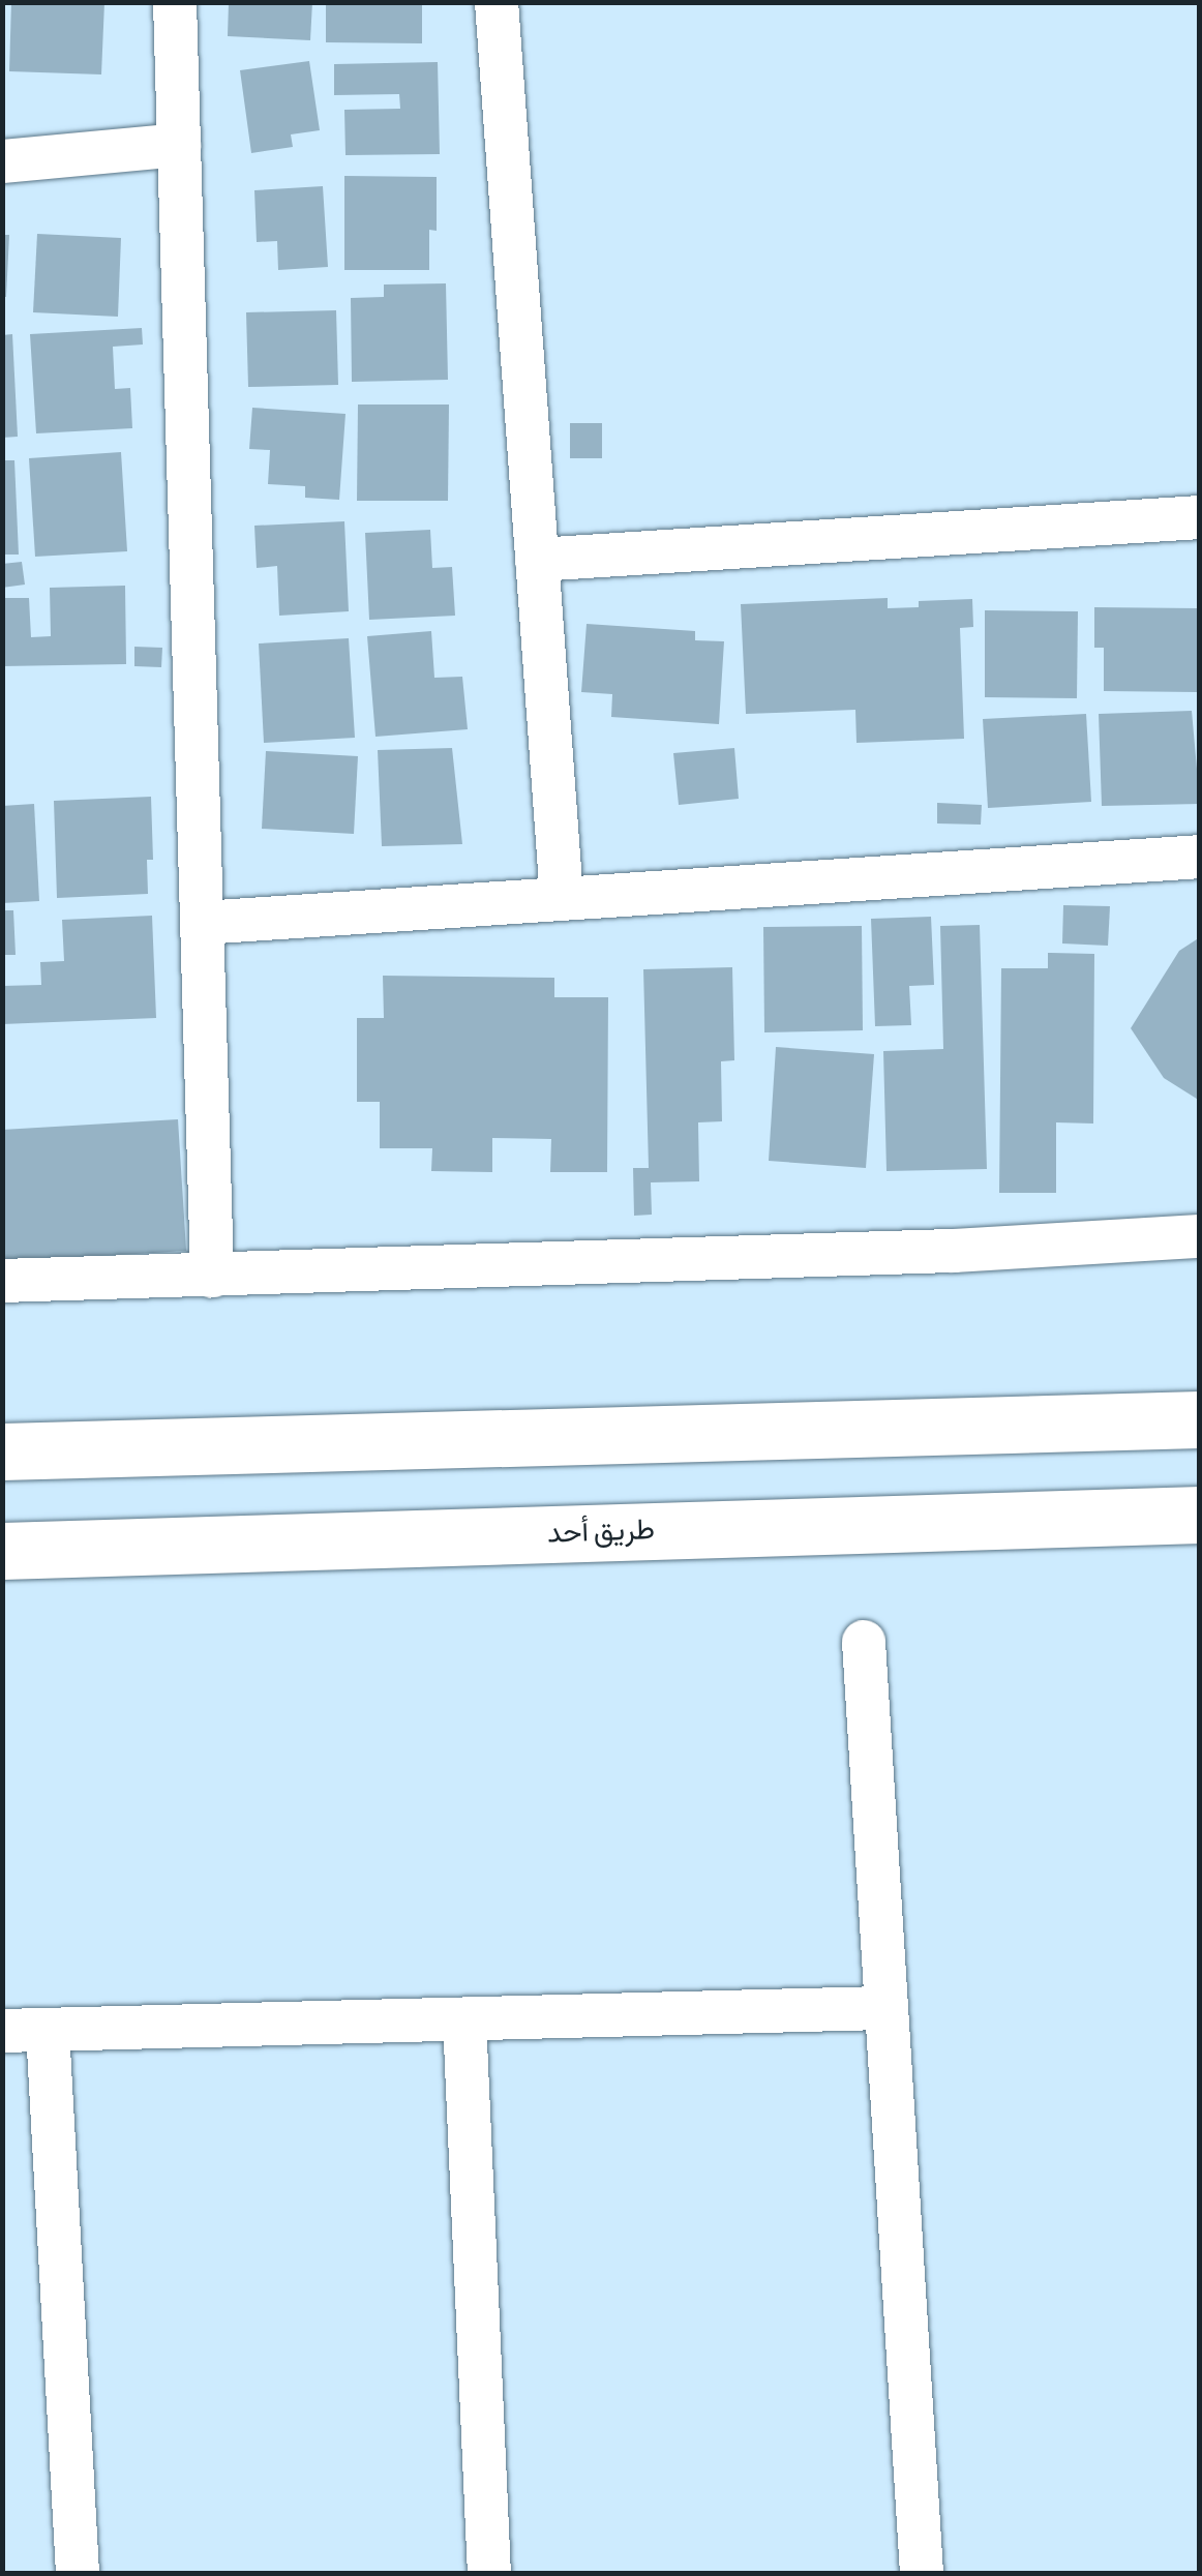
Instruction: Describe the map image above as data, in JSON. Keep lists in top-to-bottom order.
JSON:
{
  "streets": {
    "main road": ["طريق أحد"]
  }
}
